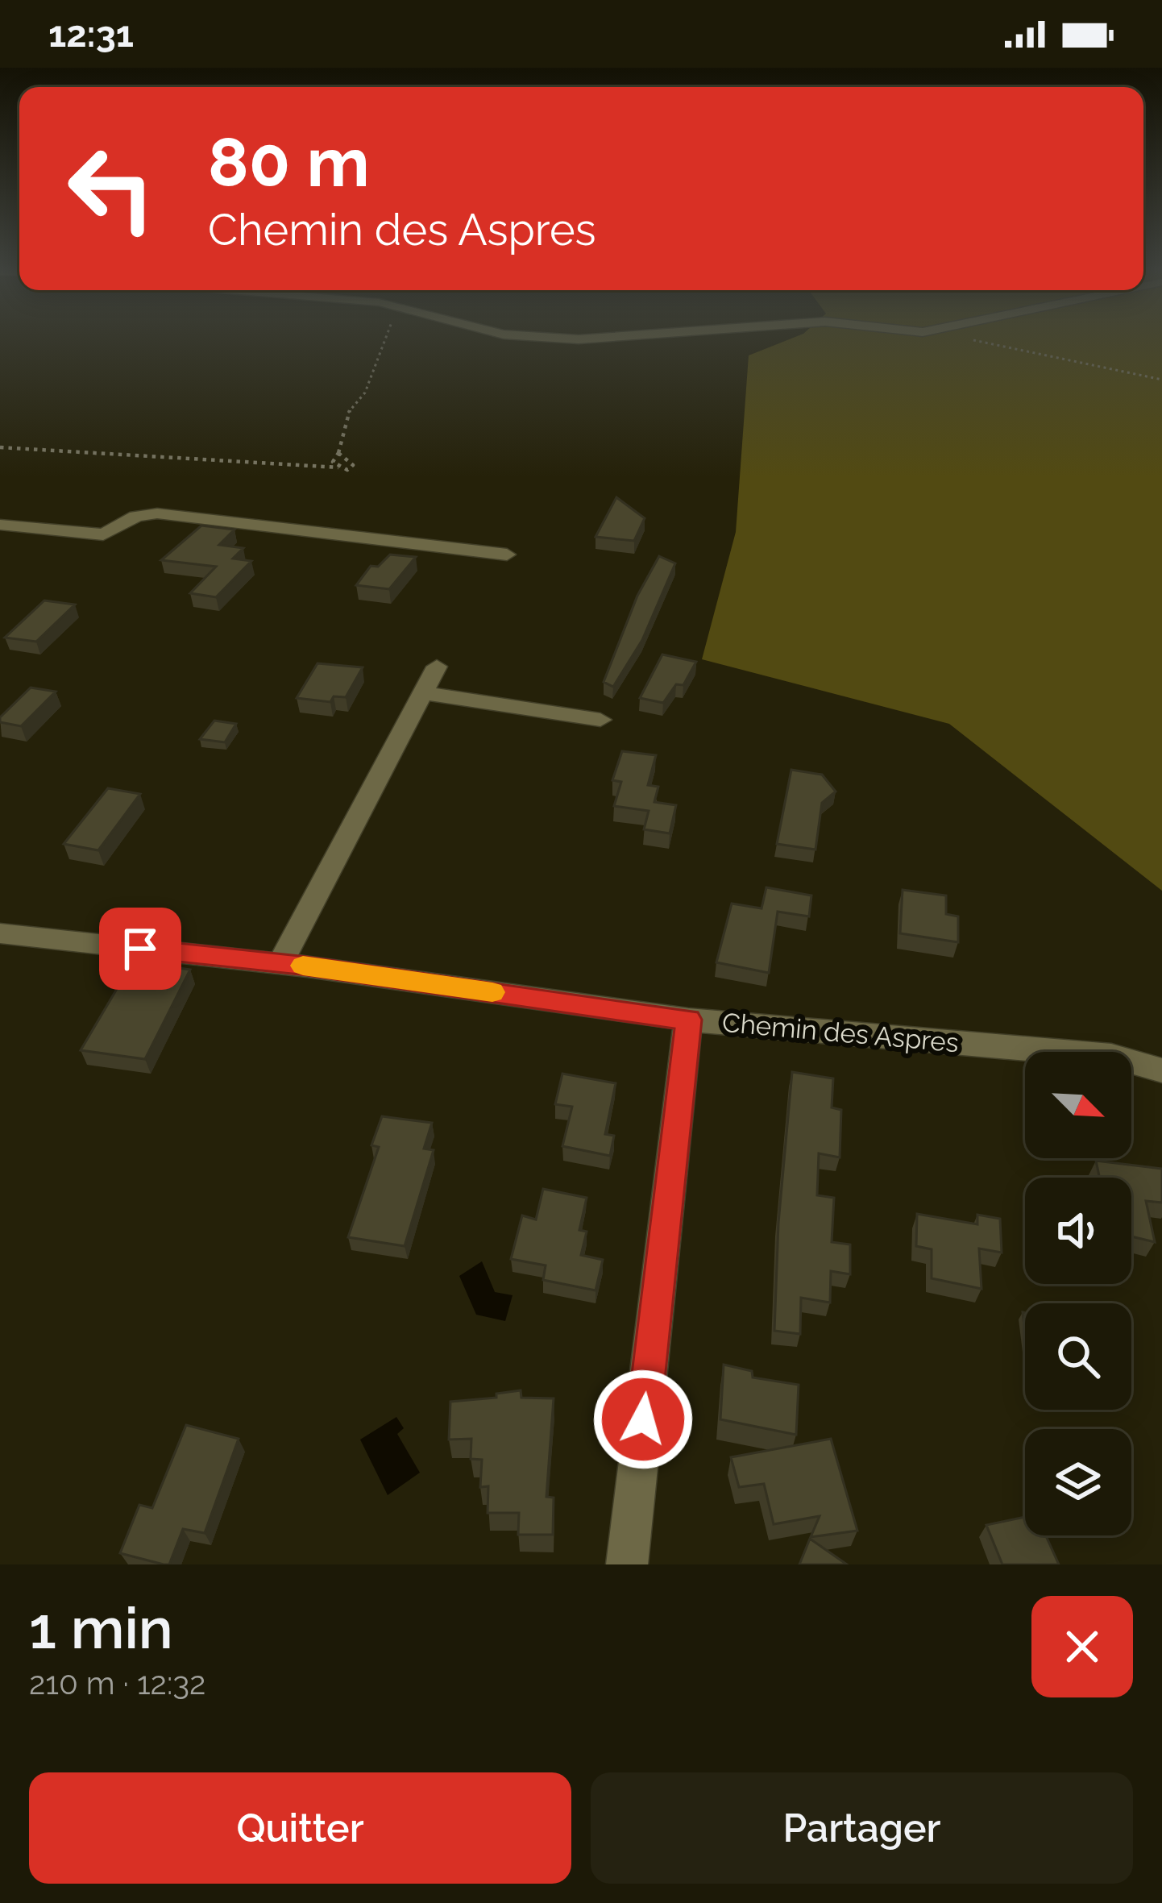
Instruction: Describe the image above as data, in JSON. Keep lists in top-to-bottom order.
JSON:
{
  "streets": {
    "street": ["Chemin des Aspres"]
  },
  "north": "bottom right",
  "page": {
    "status": "12:31",
    "turn": ["80 m", "Chemin des Aspres"],
    "heading": ["1 min", "210 m · 12:32"],
    "buttons": ["Quitter", "Partager"]
  }
}
